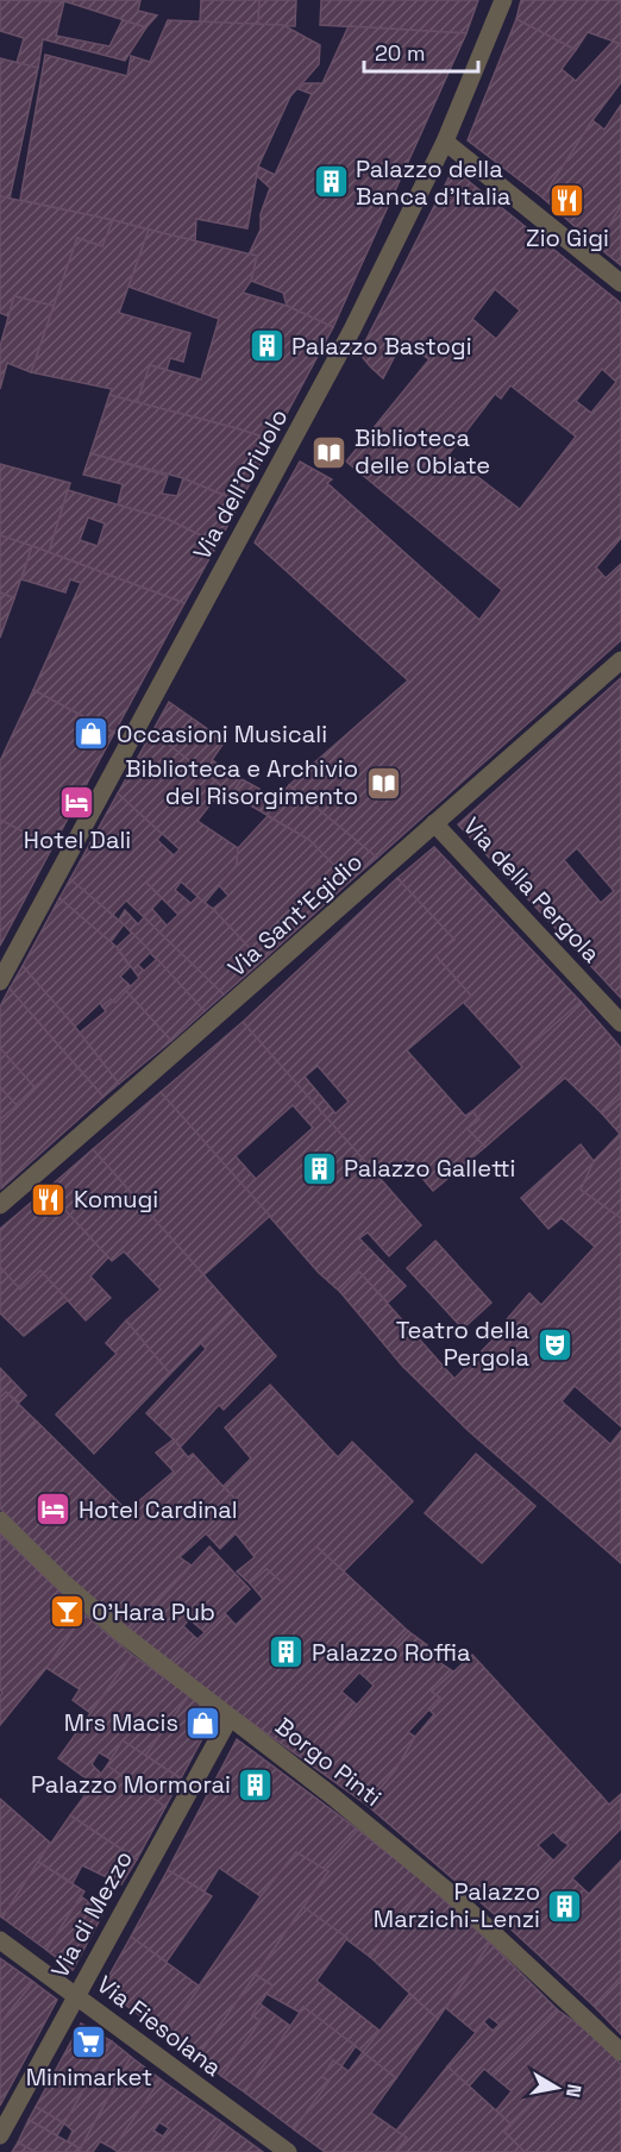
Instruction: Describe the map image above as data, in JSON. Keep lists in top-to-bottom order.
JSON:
{
  "streets": {
    "street": [
      "Via dell'Oriuolo",
      "Via della Pergola",
      "Via Sant'Egidio",
      "Borgo Pinti",
      "Via di Mezzo",
      "Via Fiesolana"
    ]
  },
  "crossings": [
    ["Via della Pergola", "Via Sant'Egidio"],
    ["Borgo Pinti", "Via di Mezzo"],
    ["Via di Mezzo", "Via Fiesolana"]
  ],
  "places": {
    "building": [
      "Palazzo della Banca d'Italia",
      "Palazzo Bastogi",
      "Palazzo Galletti",
      "Palazzo Roffia",
      "Palazzo Mormorai",
      "Palazzo Marzichi-Lenzi"
    ],
    "restaurant": ["Zio Gigi", "Komugi"],
    "library": ["Biblioteca delle Oblate", "Biblioteca e Archivio del Risorgimento"],
    "shop": ["Occasioni Musicali", "Mrs Macis"],
    "hotel": ["Hotel Dali", "Hotel Cardinal"],
    "theatre": ["Teatro della Pergola"],
    "bar": ["O’Hara Pub"],
    "supermarket": ["Minimarket"]
  },
  "scale_bar": "20 m",
  "north": "right"
}
